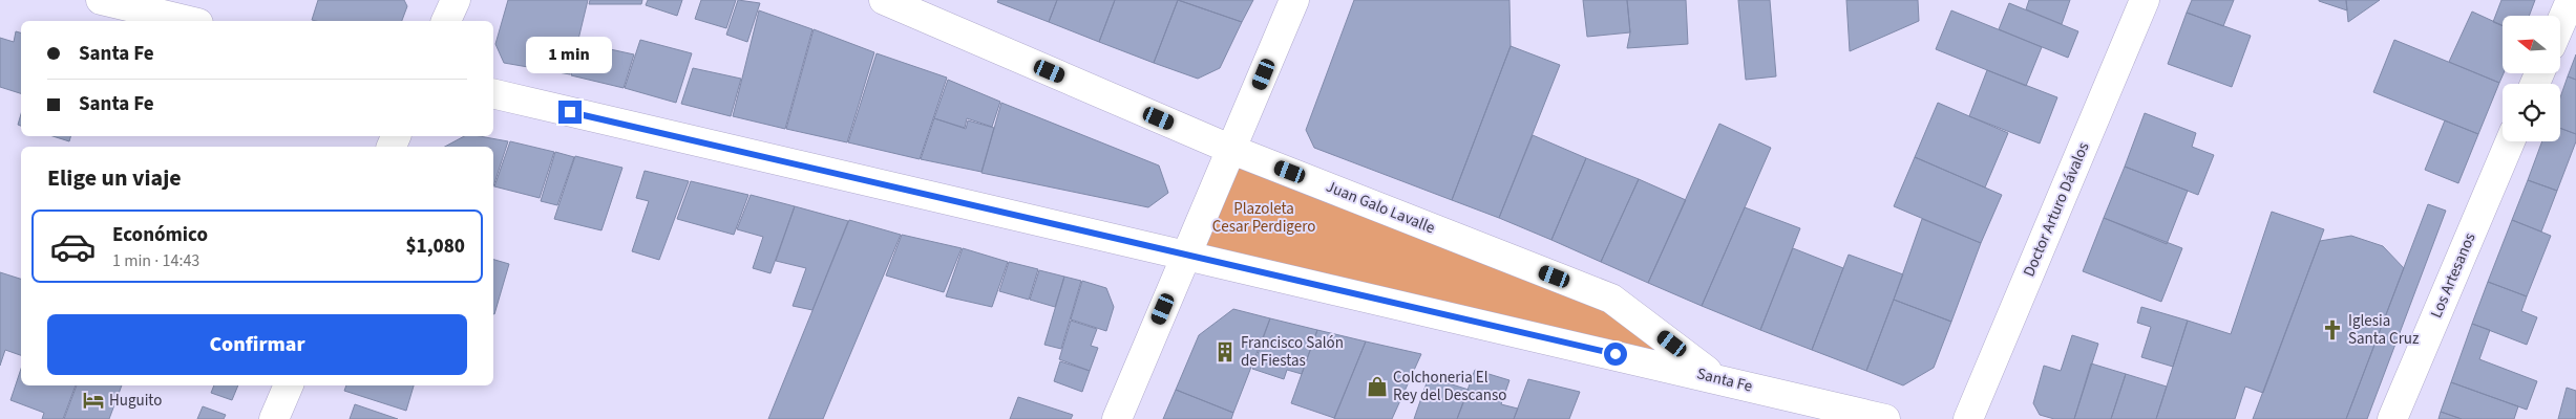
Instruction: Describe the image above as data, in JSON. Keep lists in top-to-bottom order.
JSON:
{
  "streets": {
    "street": [
      "Juan Galo Lavalle",
      "Doctor Arturo Dávalos",
      "Los Artesanos",
      "Santa Fe"
    ]
  },
  "crossings": [
    ["Juan Galo Lavalle", "Santa Fe"]
  ],
  "parks": ["Plazoleta Cesar Perdigero"],
  "places": {
    "church": ["Iglesia Santa Cruz"],
    "building": ["Francisco Salón de Fiestas"],
    "shop": ["Colchoneria El Rey del Descanso"],
    "hotel": ["Huguito"]
  },
  "north": "left",
  "page": {
    "banner": ["Santa Fe", "Santa Fe"],
    "bubble": "1 min",
    "heading": "Elige un viaje",
    "list": [
      {
        "name": "Económico",
        "note": "1 min · 14:43",
        "value": "$1,080"
      }
    ],
    "buttons": "Confirmar"
  }
}
